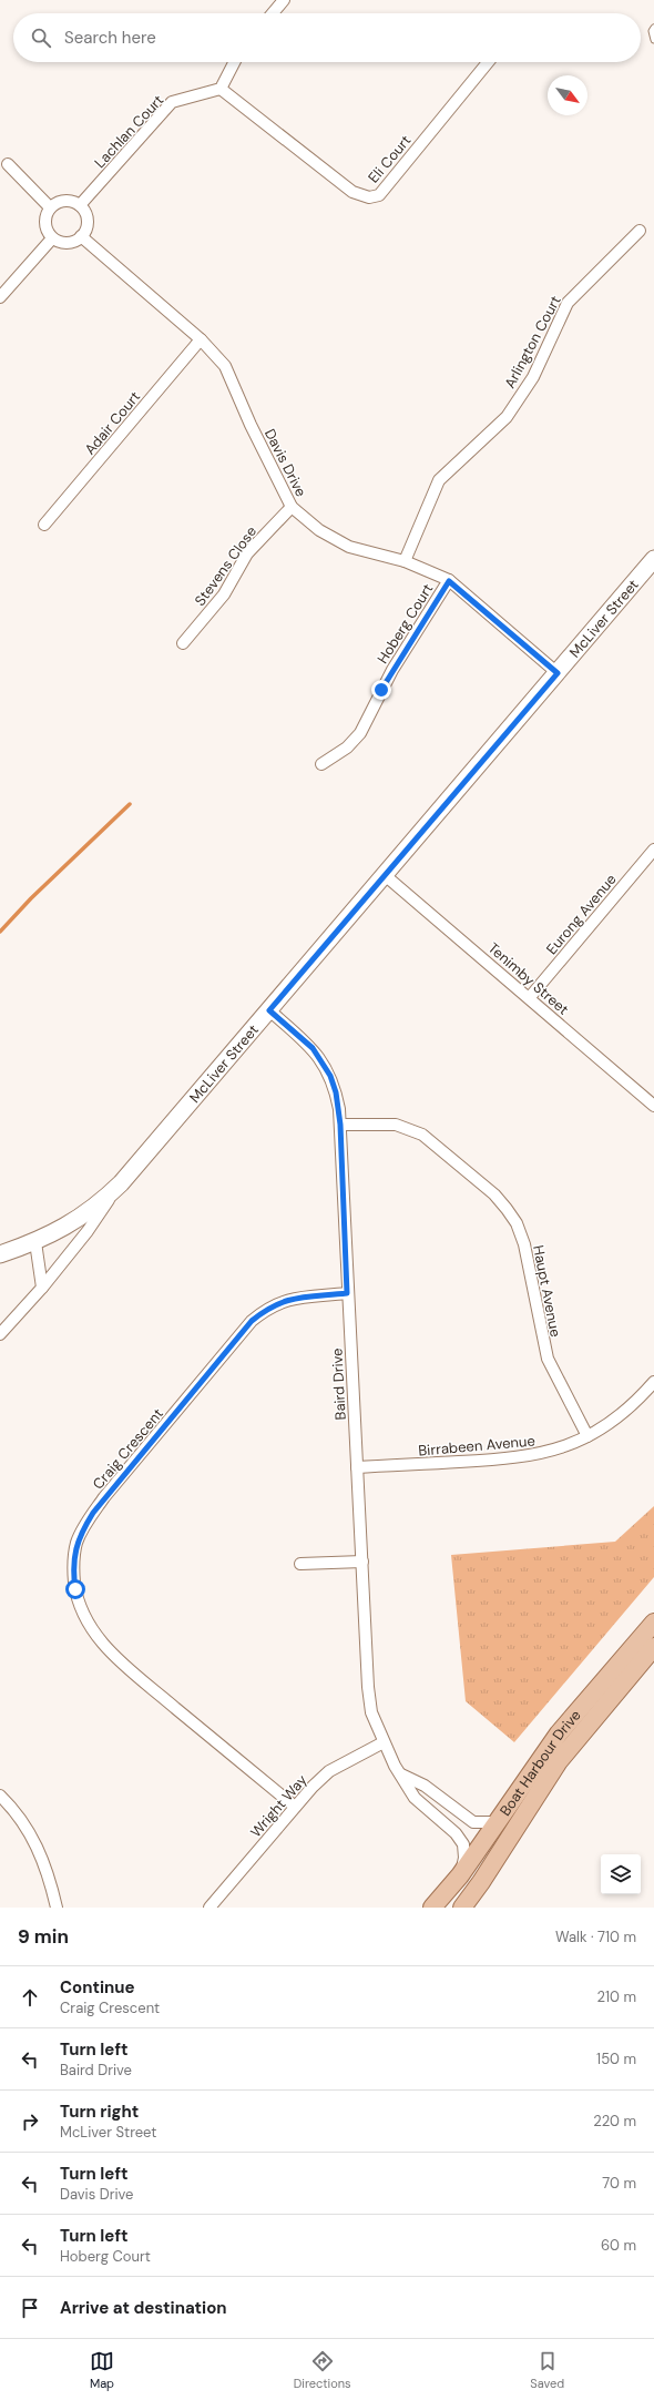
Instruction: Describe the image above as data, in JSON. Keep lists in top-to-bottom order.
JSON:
{
  "streets": {
    "main road": ["Boat Harbour Drive"],
    "street": [
      "Lachlan Court",
      "Eli Court",
      "Arlington Court",
      "Adair Court",
      "Davis Drive",
      "Stevens Close",
      "McLiver Street",
      "Hoberg Court",
      "Eurong Avenue",
      "Tenimby Street",
      "Haupt Avenue",
      "Baird Drive",
      "Birrabeen Avenue",
      "Craig Crescent",
      "Wright Way"
    ]
  },
  "crossings": [
    ["Lachlan Court", "Eli Court"],
    ["Lachlan Court", "Davis Drive"],
    ["Arlington Court", "Davis Drive"],
    ["Adair Court", "Davis Drive"],
    ["Davis Drive", "Stevens Close"],
    ["Davis Drive", "McLiver Street"],
    ["Davis Drive", "Hoberg Court"],
    ["McLiver Street", "Tenimby Street"],
    ["McLiver Street", "Baird Drive"],
    ["Eurong Avenue", "Tenimby Street"],
    ["Haupt Avenue", "Baird Drive"],
    ["Haupt Avenue", "Birrabeen Avenue"],
    ["Baird Drive", "Birrabeen Avenue"],
    ["Baird Drive", "Craig Crescent"],
    ["Baird Drive", "Boat Harbour Drive"],
    ["Baird Drive", "Wright Way"],
    ["Craig Crescent", "Wright Way"]
  ],
  "north": "bottom right",
  "page": {
    "search": "Search here",
    "heading": ["9 min", "Walk · 710 m"],
    "list": [
      ["Continue", "Craig Crescent", "210 m"],
      ["Turn left", "Baird Drive", "150 m"],
      ["Turn right", "McLiver Street", "220 m"],
      ["Turn left", "Davis Drive", "70 m"],
      ["Turn left", "Hoberg Court", "60 m"],
      "Arrive at destination"
    ],
    "nav": ["Map", "Directions", "Saved"]
  }
}
